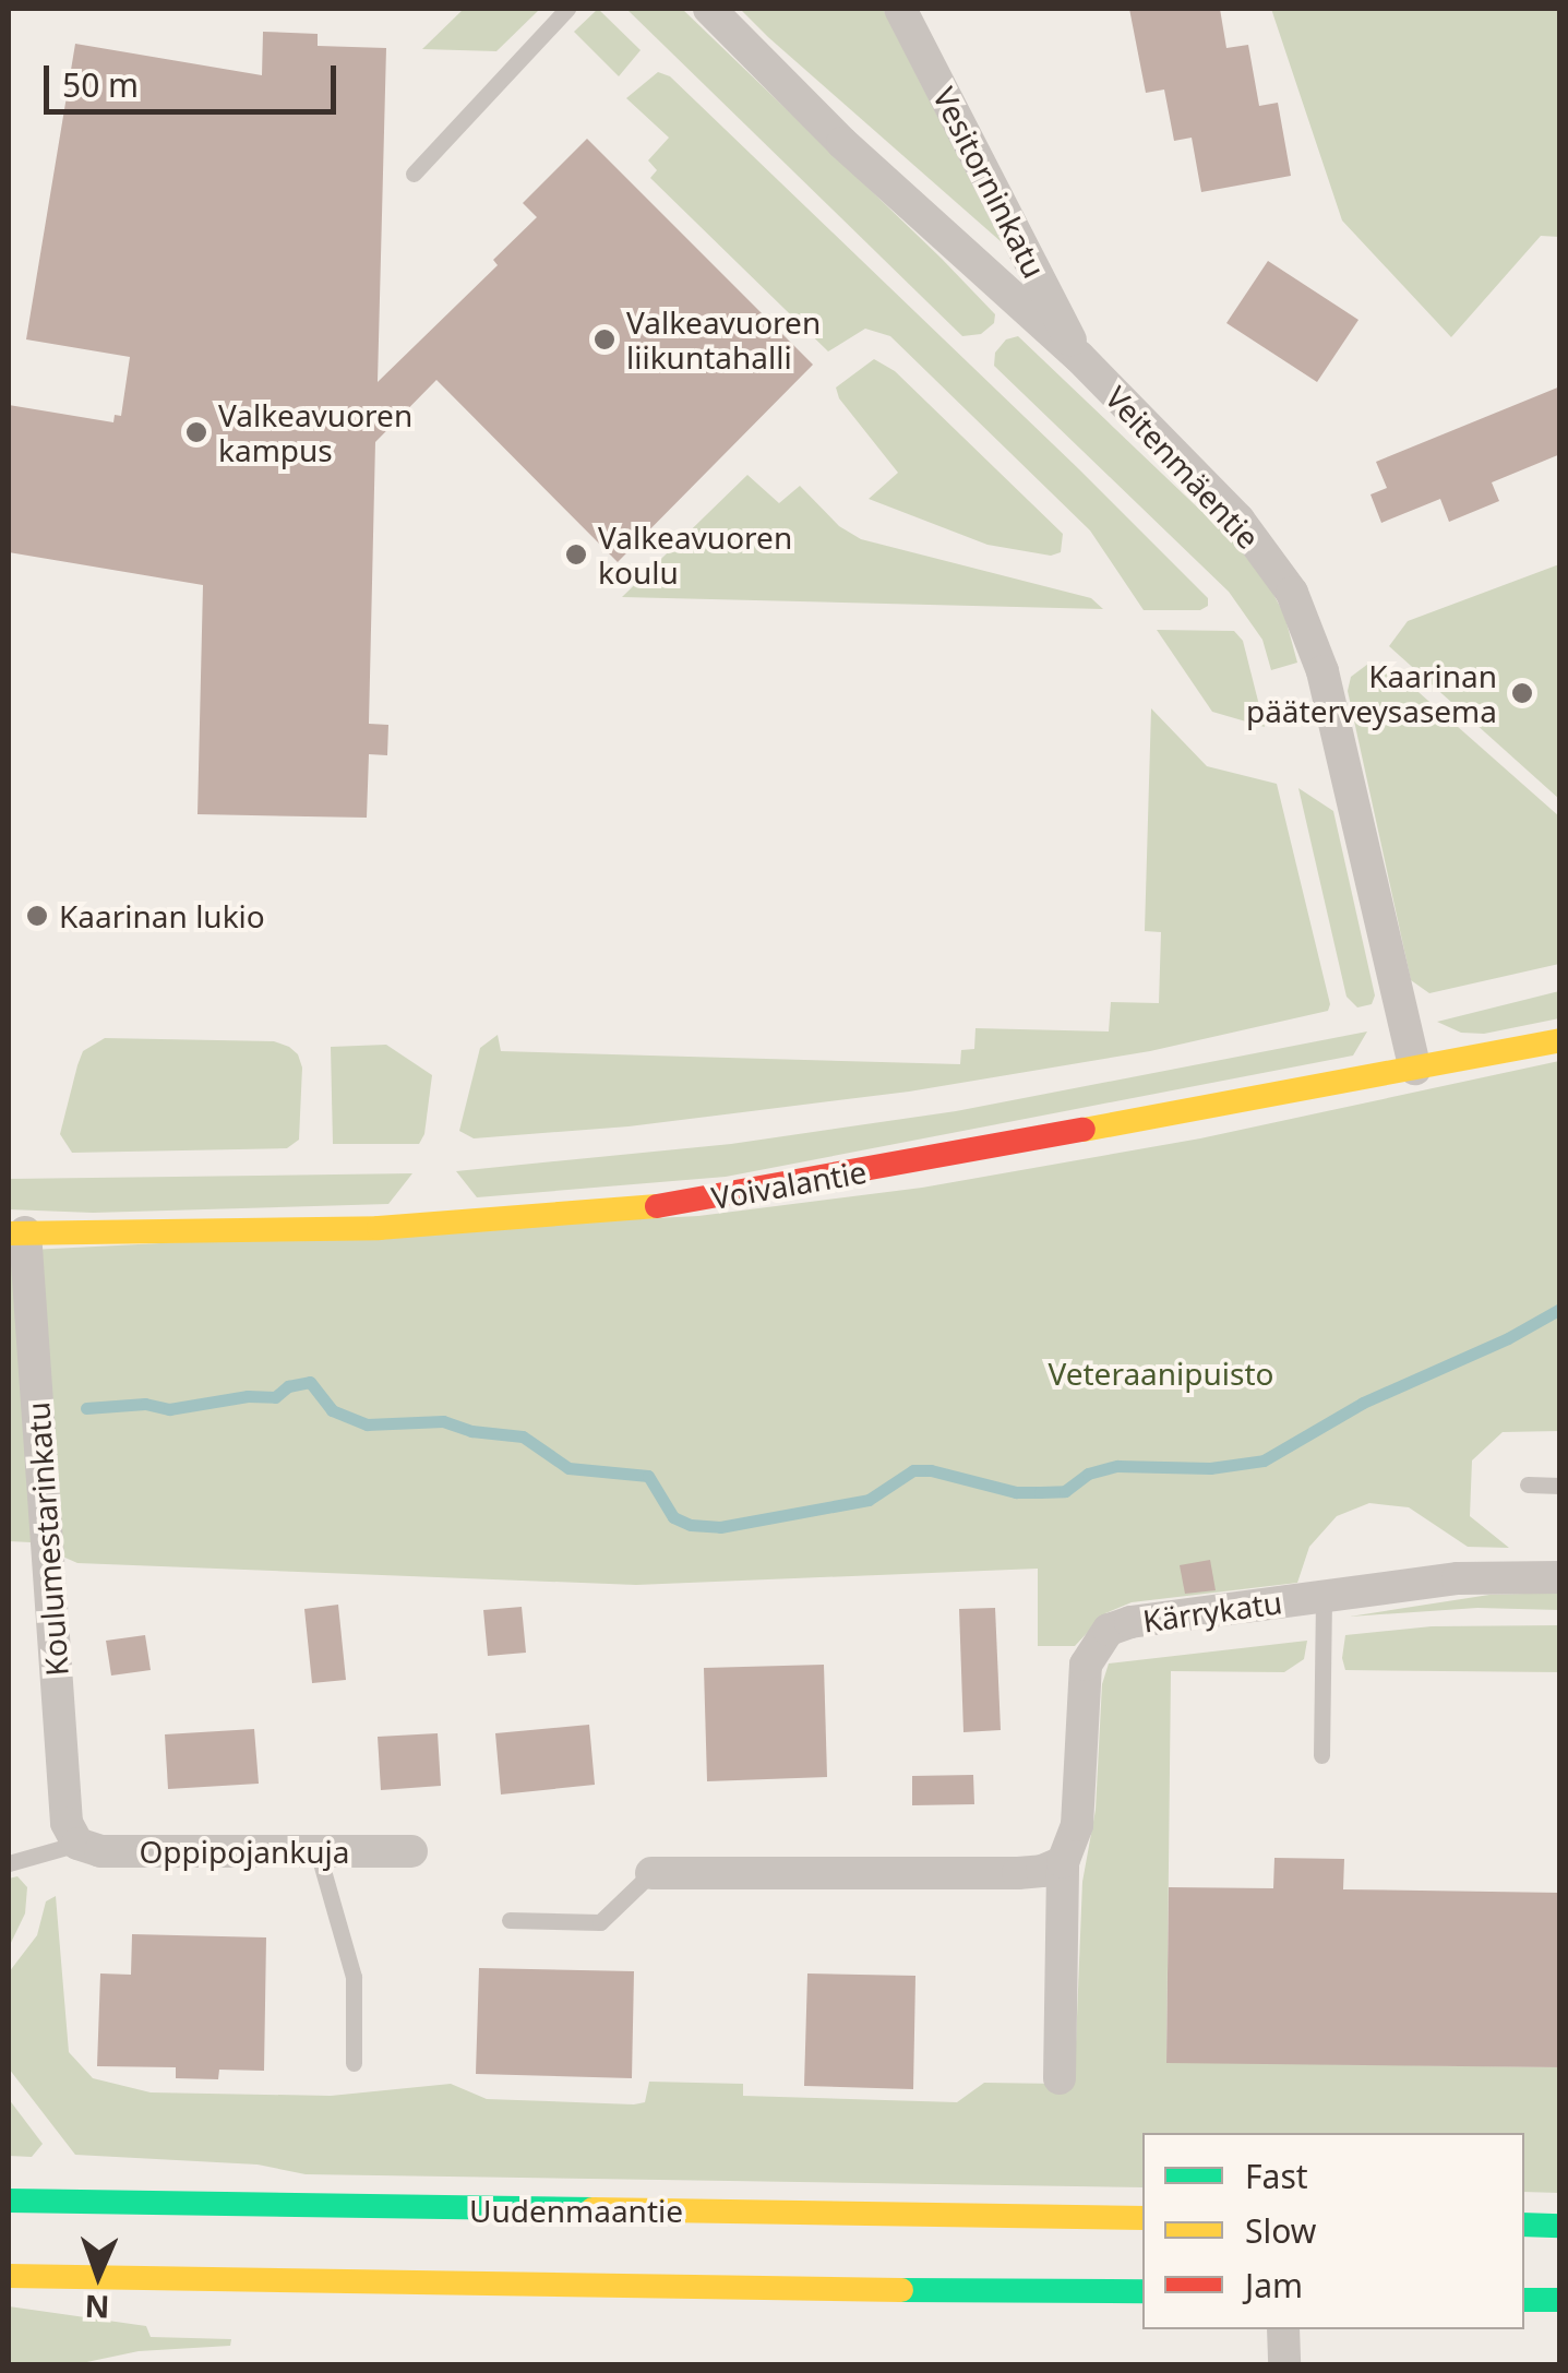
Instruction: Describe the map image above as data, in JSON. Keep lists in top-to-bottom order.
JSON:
{
  "streets": {
    "main road": ["Voivalantie", "Uudenmaantie"],
    "street": [
      "Vesitorninkatu",
      "Veitenmäentie",
      "Koulumestarinkatu",
      "Kärrykatu",
      "Oppipojankuja"
    ]
  },
  "crossings": [
    ["Vesitorninkatu", "Veitenmäentie"],
    ["Veitenmäentie", "Voivalantie"],
    ["Voivalantie", "Koulumestarinkatu"],
    ["Koulumestarinkatu", "Oppipojankuja"]
  ],
  "parks": ["Veteraanipuisto"],
  "places": [
    "Valkeavuoren liikuntahalli",
    "Valkeavuoren kampus",
    "Valkeavuoren koulu",
    "Kaarinan pääterveysasema",
    "Kaarinan lukio"
  ],
  "legend": ["Fast", "Slow", "Jam"],
  "scale_bar": "50 m",
  "north": "bottom"
}
